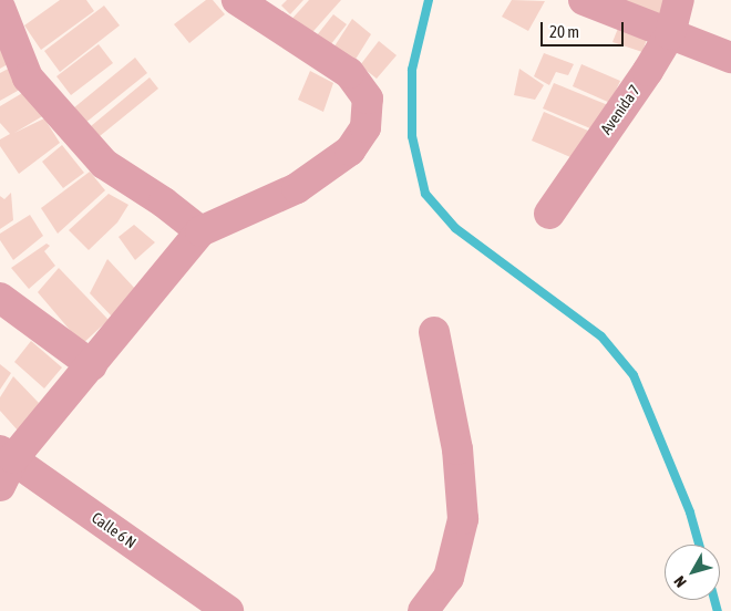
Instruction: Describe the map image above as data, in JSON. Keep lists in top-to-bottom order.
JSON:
{
  "streets": {
    "street": ["Avenida 7", "Calle 6 N"]
  },
  "scale_bar": "20 m",
  "north": "bottom left"
}
